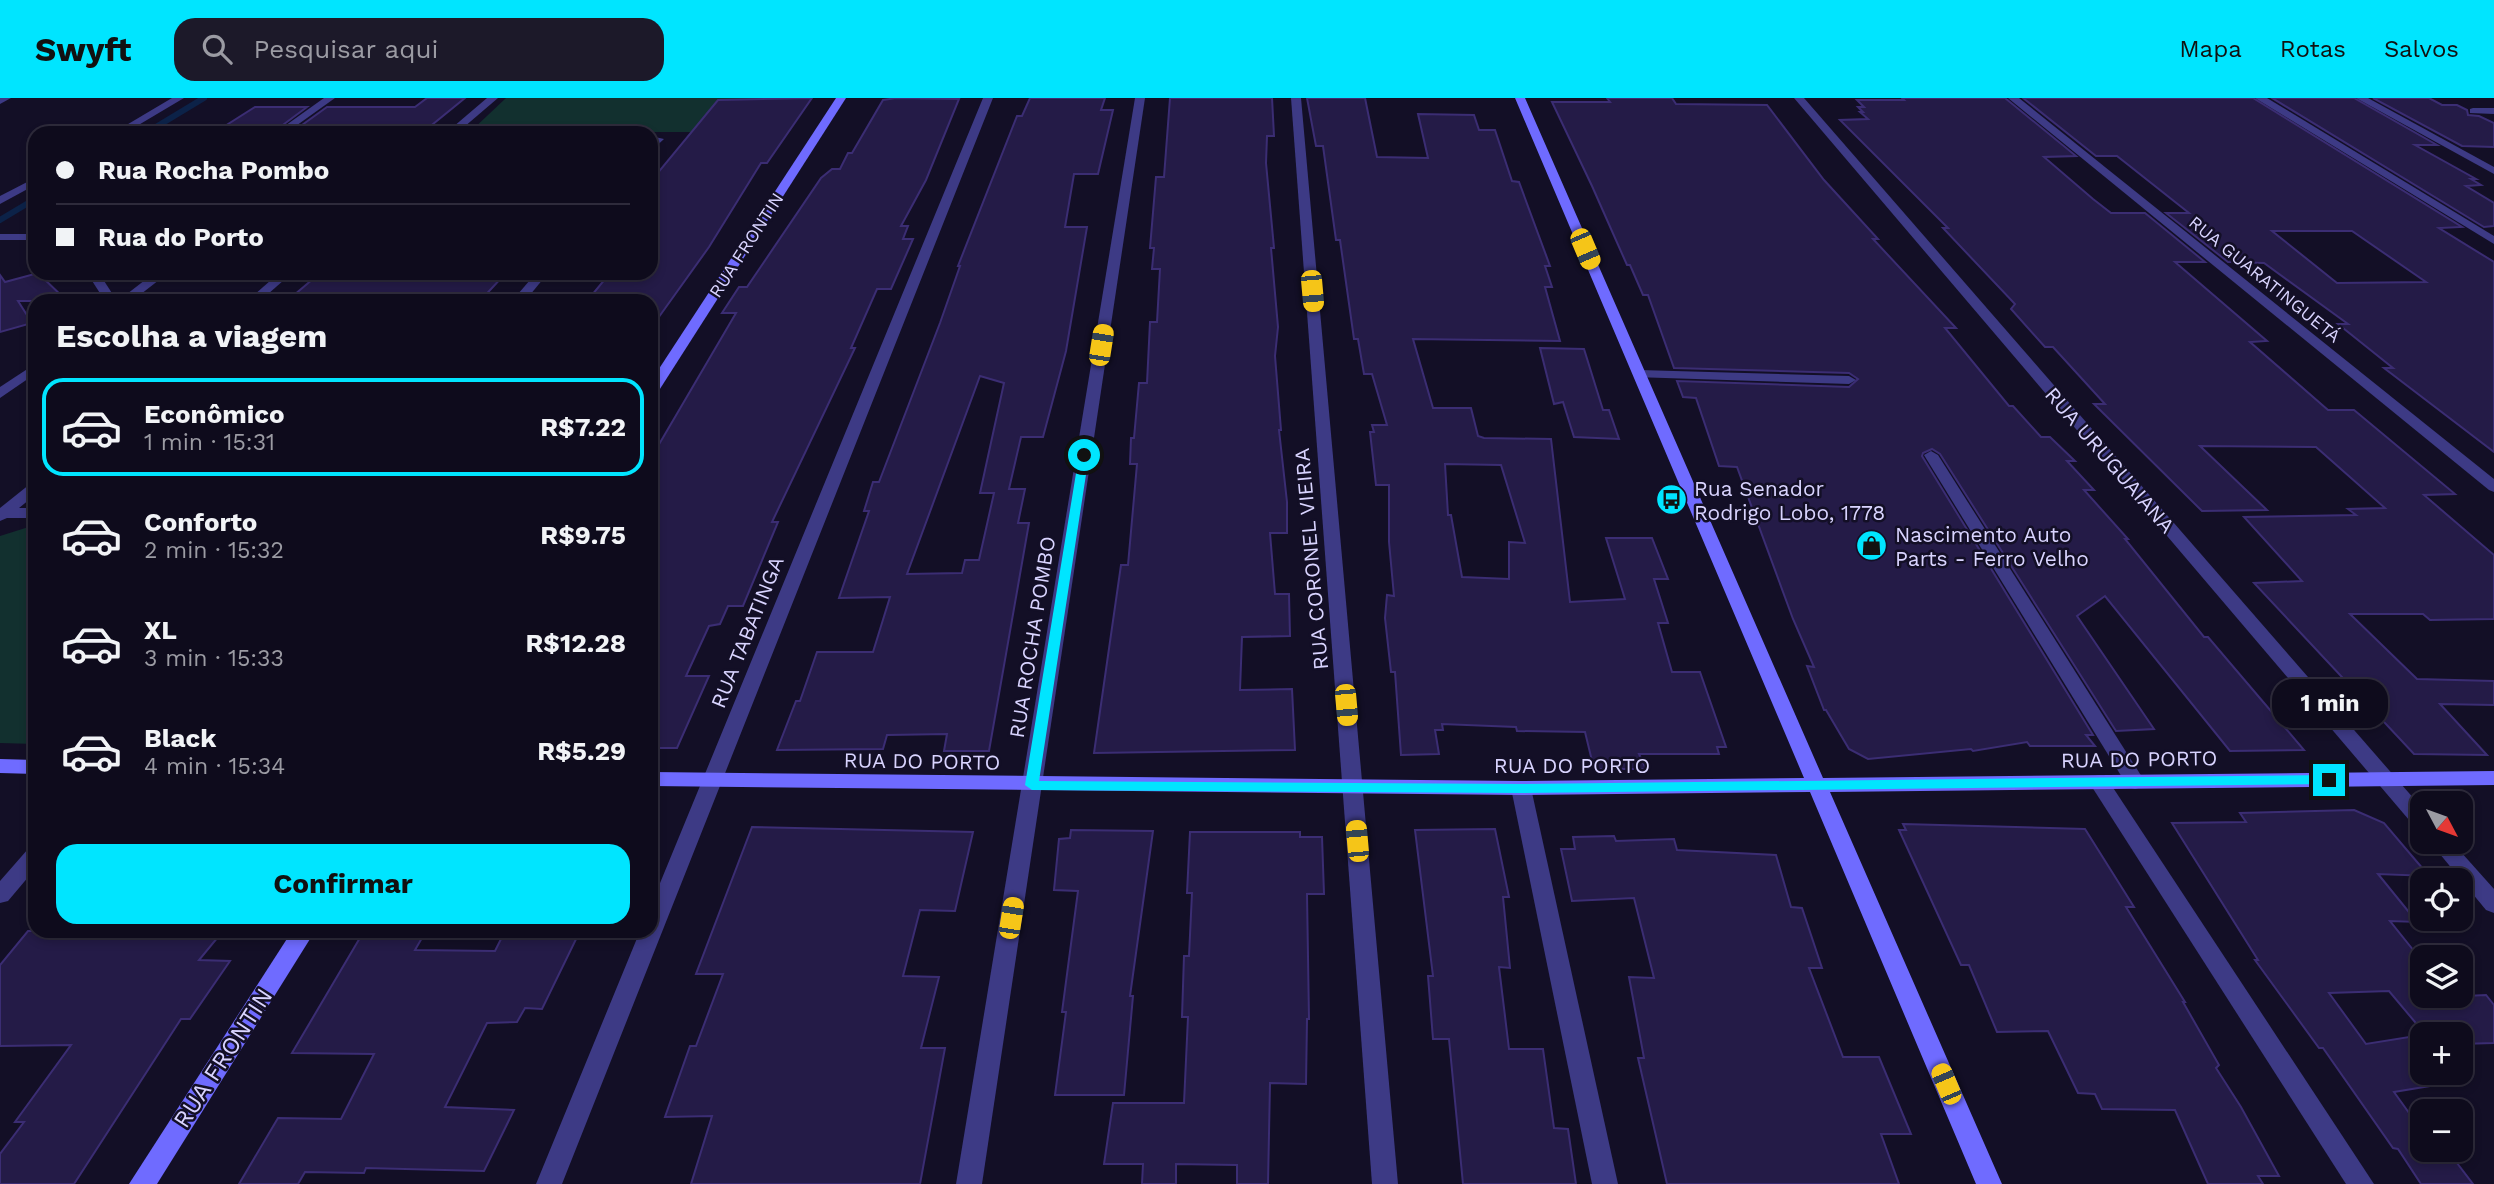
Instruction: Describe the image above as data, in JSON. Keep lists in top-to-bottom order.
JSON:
{
  "streets": {
    "street": [
      "RUA FRONTIN",
      "RUA GUARATINGUETÁ",
      "RUA URUGUAIANA",
      "RUA CORONEL VIEIRA",
      "RUA TABATINGA",
      "RUA ROCHA POMBO",
      "RUA DO PORTO"
    ]
  },
  "crossings": [
    ["RUA URUGUAIANA", "RUA DO PORTO"],
    ["RUA CORONEL VIEIRA", "RUA DO PORTO"],
    ["RUA TABATINGA", "RUA DO PORTO"],
    ["RUA ROCHA POMBO", "RUA DO PORTO"]
  ],
  "places": {
    "bus stop": ["Rua Senador Rodrigo Lobo, 1778"],
    "shop": ["Nascimento Auto Parts - Ferro Velho"]
  },
  "north": "bottom right",
  "page": {
    "header": "Swyft",
    "search": "Pesquisar aqui",
    "nav": ["Mapa", "Rotas", "Salvos"],
    "banner": ["Rua Rocha Pombo", "Rua do Porto"],
    "heading": "Escolha a viagem",
    "list": [
      {
        "name": "Econômico",
        "note": "1 min · 15:31",
        "value": "R$7.22"
      },
      {
        "name": "Conforto",
        "note": "2 min · 15:32",
        "value": "R$9.75"
      },
      {
        "name": "XL",
        "note": "3 min · 15:33",
        "value": "R$12.28"
      },
      {
        "name": "Black",
        "note": "4 min · 15:34",
        "value": "R$5.29"
      }
    ],
    "bubble": "1 min",
    "map_buttons": ["+", "−"],
    "buttons": "Confirmar"
  }
}
